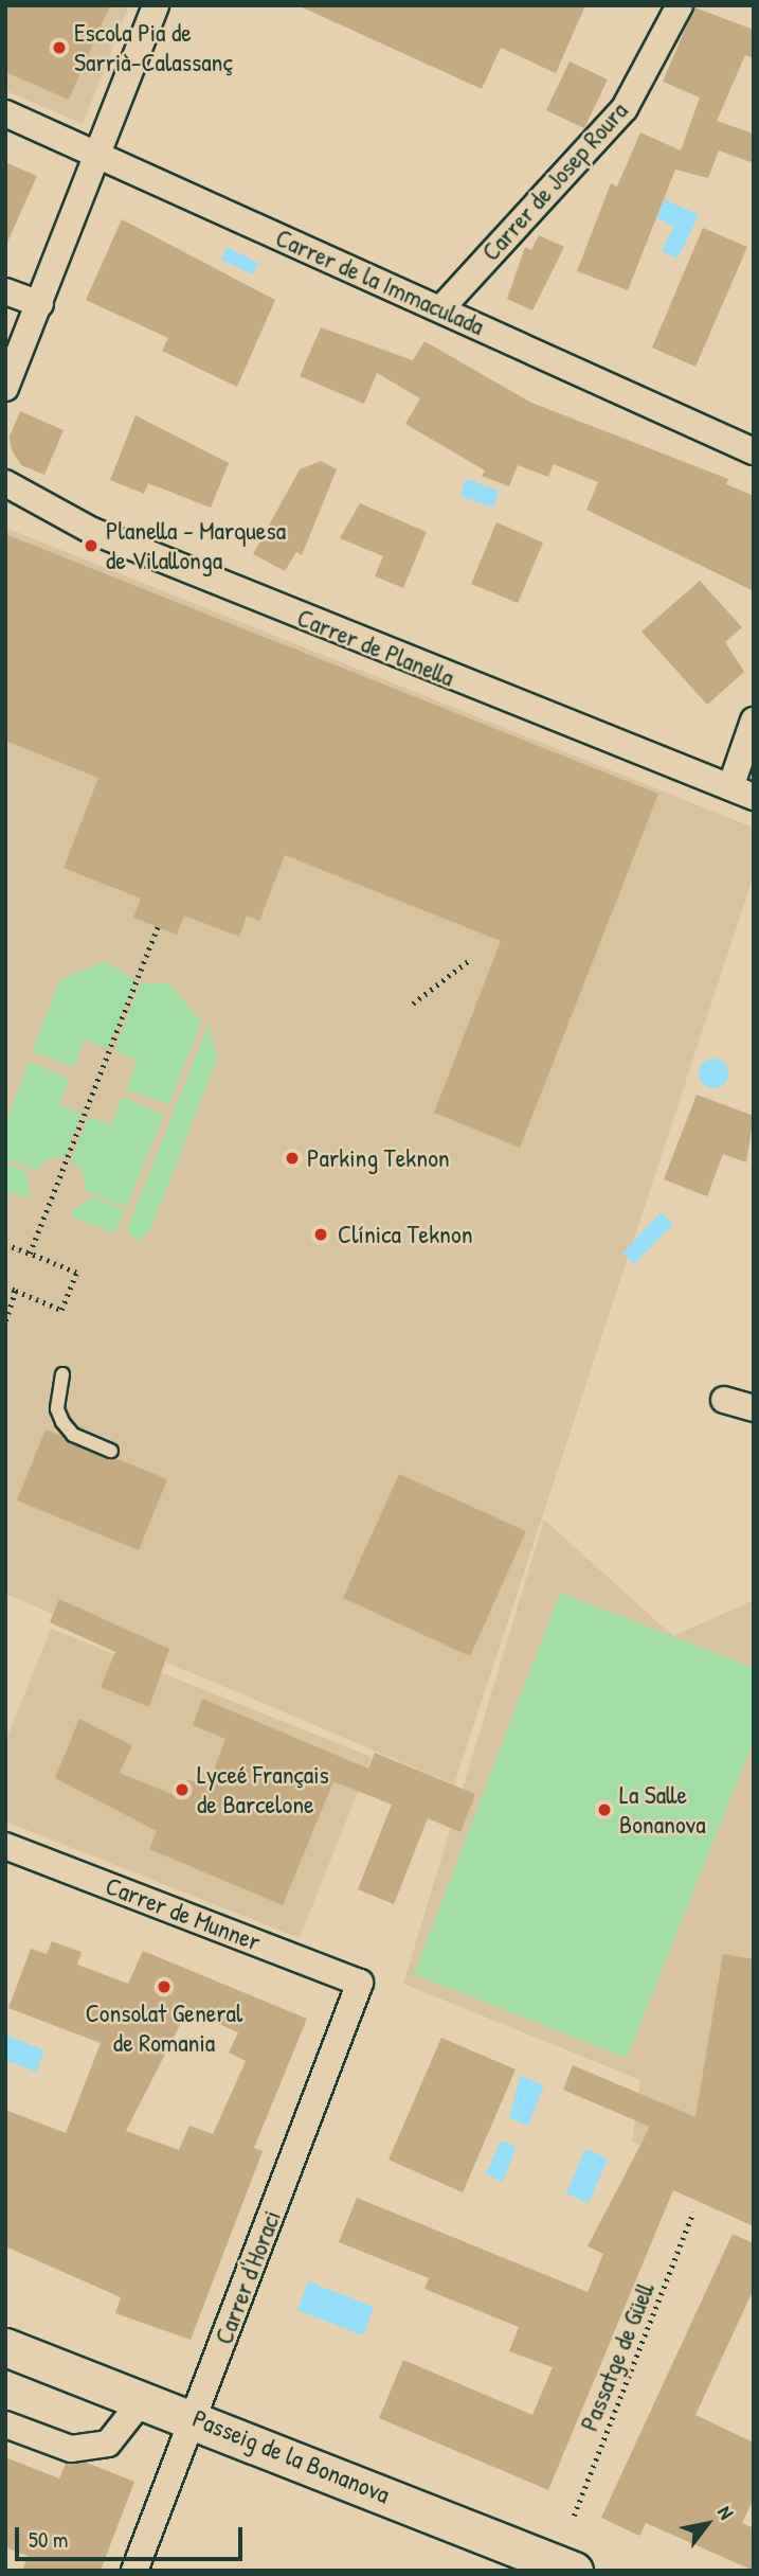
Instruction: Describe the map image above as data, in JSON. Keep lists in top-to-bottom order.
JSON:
{
  "streets": {
    "street": [
      "Carrer de Josep Roura",
      "Carrer de la Immaculada",
      "Carrer de Planella",
      "Carrer de Munner",
      "Carrer d'Horaci",
      "Passeig de la Bonanova"
    ],
    "path": ["Passatge de Güell"]
  },
  "crossings": [
    ["Carrer de Josep Roura", "Carrer de la Immaculada"],
    ["Carrer de Munner", "Carrer d'Horaci"],
    ["Carrer d'Horaci", "Passeig de la Bonanova"]
  ],
  "places": [
    "Escola Pia de Sarrià-Calassanç",
    "Planella - Marquesa de Vilallonga",
    "Parking Teknon",
    "Clínica Teknon",
    "Lyceé Français de Barcelone",
    "La Salle Bonanova",
    "Consolat General de Romania"
  ],
  "scale_bar": "50 m",
  "north": "top right"
}
